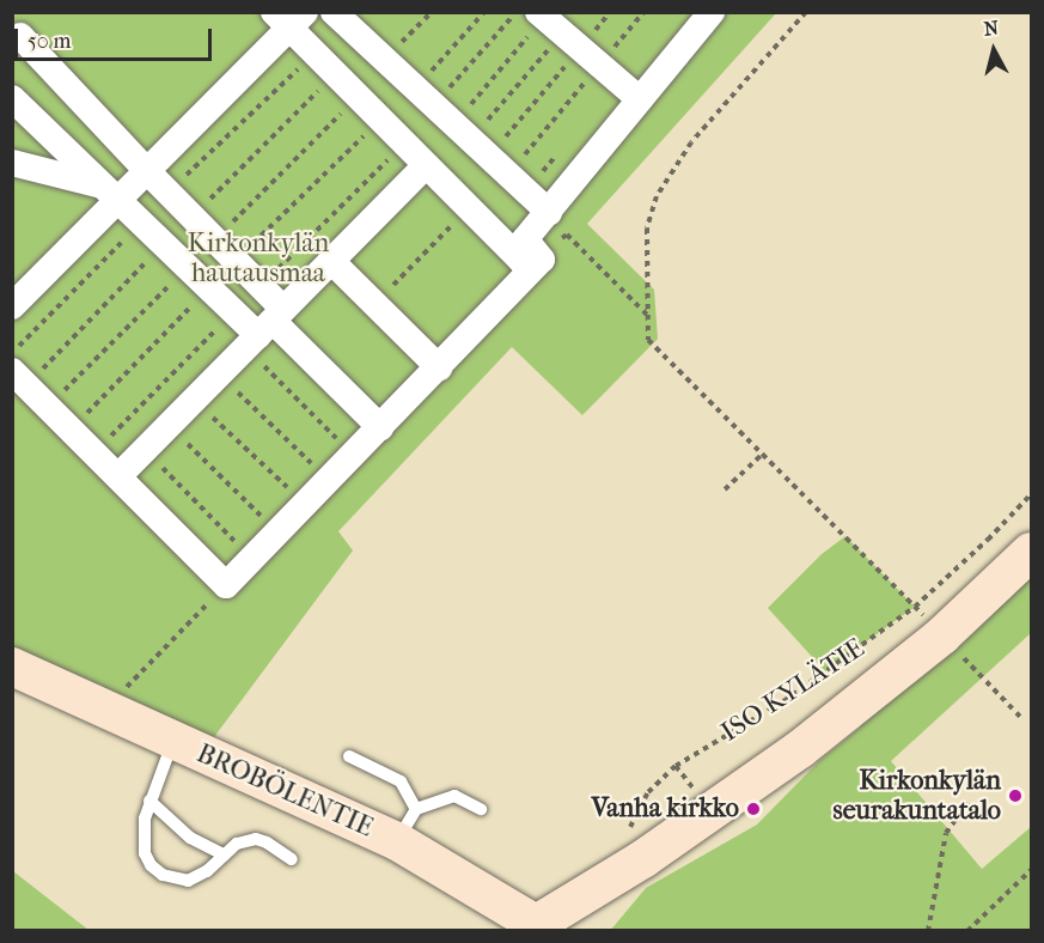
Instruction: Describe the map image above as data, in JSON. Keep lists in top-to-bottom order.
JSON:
{
  "streets": {
    "street": ["ISO KYLÄTIE", "BROBÖLENTIE"]
  },
  "crossings": [
    ["ISO KYLÄTIE", "BROBÖLENTIE"]
  ],
  "parks": ["Kirkonkylän hautausmaa"],
  "places": ["Kirkonkylän seurakuntatalo", "Vanha kirkko"],
  "scale_bar": "50 m",
  "north": "top"
}
